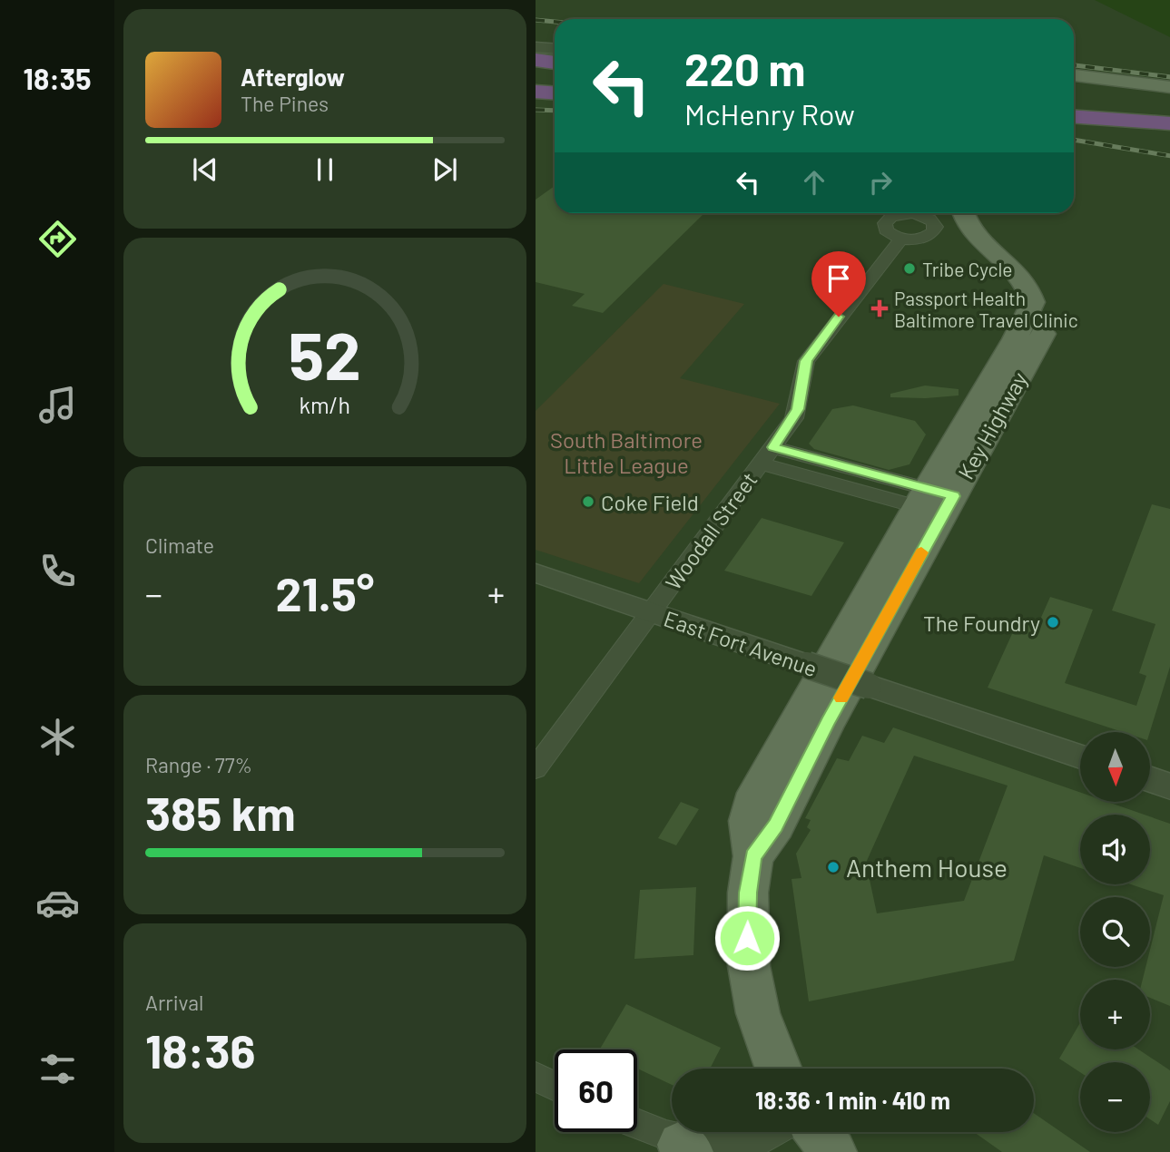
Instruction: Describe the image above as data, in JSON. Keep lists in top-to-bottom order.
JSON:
{
  "streets": {
    "main road": ["Key Highway"],
    "street": ["Woodall Street", "East Fort Avenue"]
  },
  "crossings": [
    ["Woodall Street", "East Fort Avenue"]
  ],
  "parks": ["South Baltimore Little League"],
  "places": {
    "other": [
      "Tribe Cycle",
      "Coke Field",
      "The Foundry",
      "Anthem House"
    ],
    "health": ["Passport Health Baltimore Travel Clinic"]
  },
  "north": "bottom",
  "page": {
    "tabs": "18:35",
    "turn": ["220 m", "McHenry Row"],
    "song": ["Afterglow", "The Pines"],
    "tile": [
      "Climate",
      ["Range · 77%", "385 km"],
      ["Arrival", "18:36"]
    ],
    "heat": ["−", "21.5°", "+"],
    "map_buttons": ["+", "−"],
    "limit": "60",
    "trip": "18:36 · 1 min · 410 m",
    "gauge": ["52", "km/h"]
  }
}
